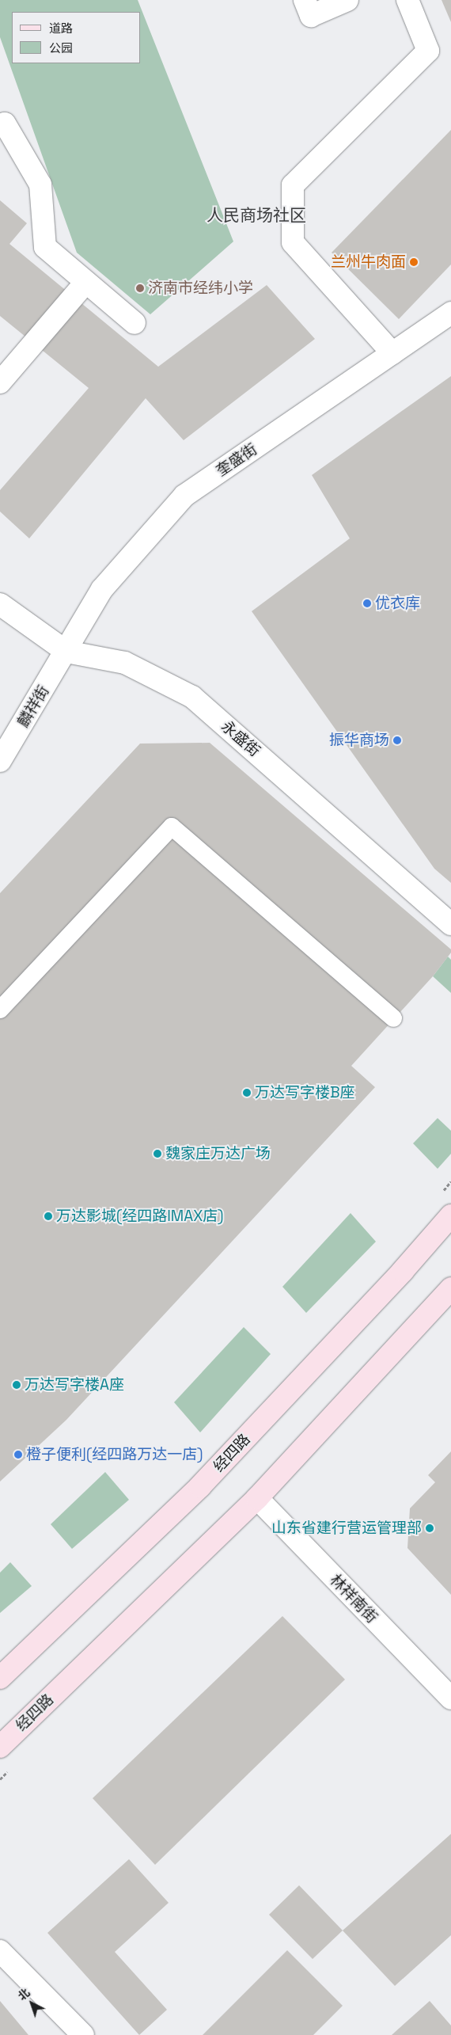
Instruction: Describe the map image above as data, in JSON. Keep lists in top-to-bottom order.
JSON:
{
  "streets": {
    "main road": ["经四路"],
    "street": [
      "奎盛街",
      "麟祥街",
      "永盛街",
      "林祥南街"
    ]
  },
  "crossings": [
    ["奎盛街", "麟祥街"],
    ["奎盛街", "永盛街"],
    ["麟祥街", "永盛街"],
    ["经四路", "林祥南街"]
  ],
  "districts": ["人民商场社区"],
  "places": [
    "兰州牛肉面",
    "济南市经纬小学",
    "优衣库",
    "振华商场",
    "万达写字楼B座",
    "魏家庄万达广场",
    "万达影城(经四路IMAX店)",
    "万达写字楼A座",
    "橙子便利(经四路万达一店)",
    "山东省建行营运管理部"
  ],
  "legend": ["道路", "公园"],
  "north": "top left"
}
